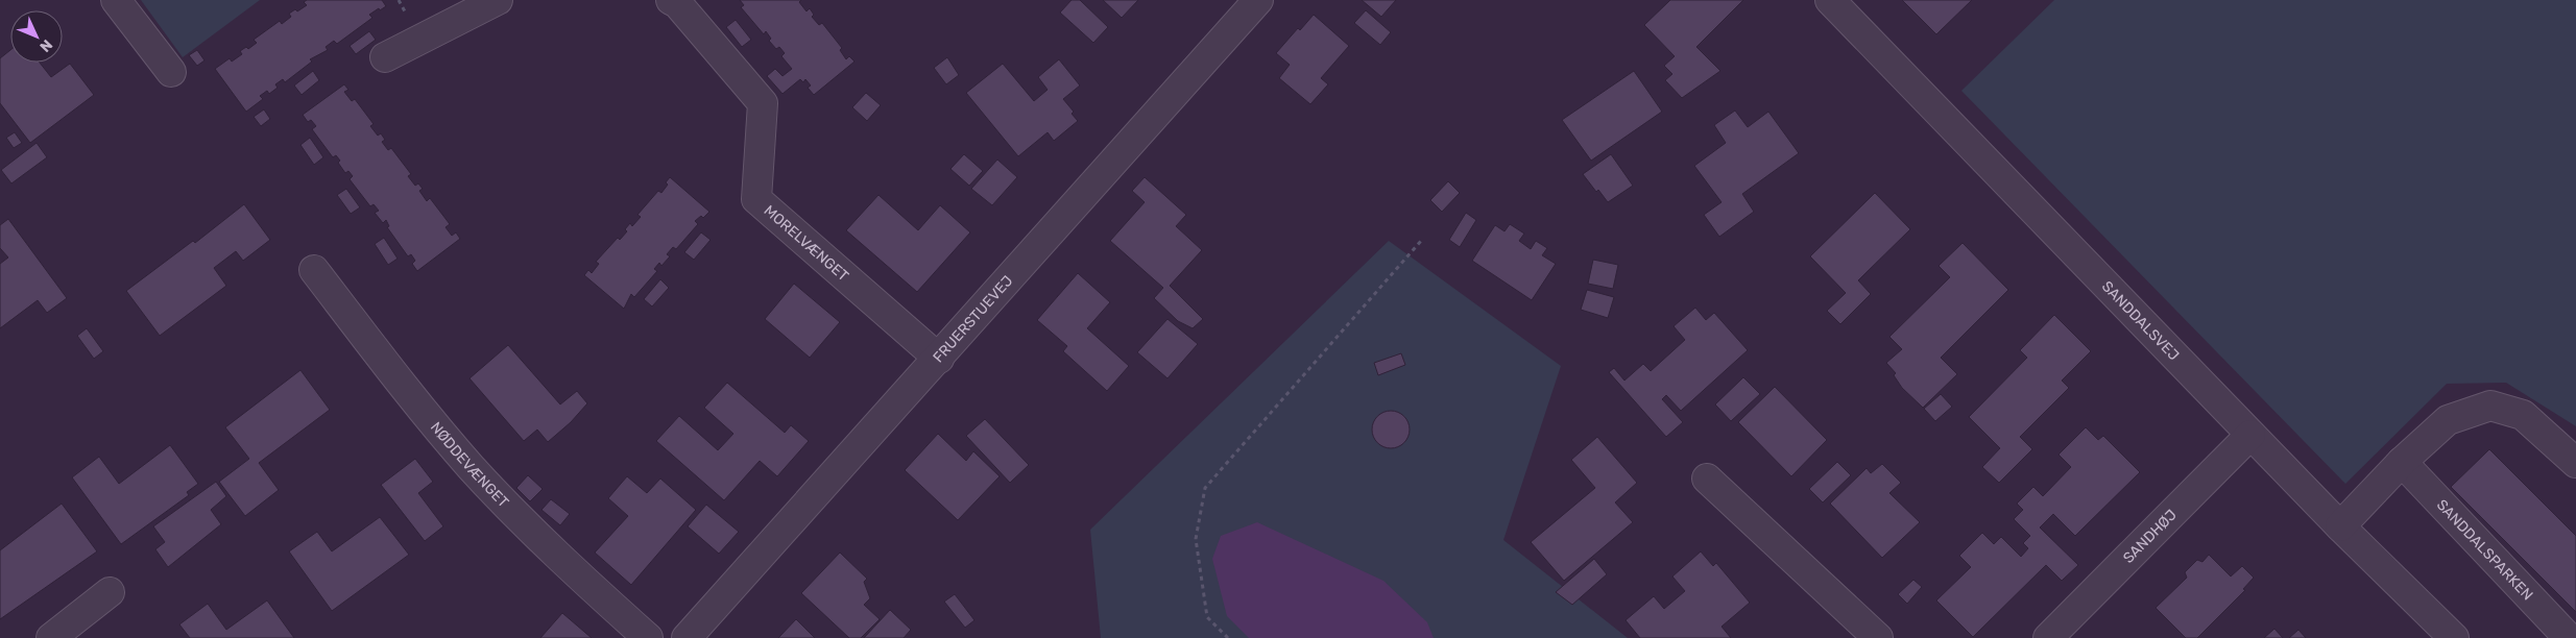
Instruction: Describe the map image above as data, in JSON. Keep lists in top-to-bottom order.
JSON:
{
  "streets": {
    "street": [
      "MORELVÆNGET",
      "FRUERSTUEVEJ",
      "SANDDALSVEJ",
      "NØDDEVÆNGET",
      "SANDHØJ",
      "SANDDALSPARKEN"
    ]
  },
  "crossings": [
    ["MORELVÆNGET", "FRUERSTUEVEJ"],
    ["SANDDALSVEJ", "SANDHØJ"]
  ],
  "north": "bottom right"
}
